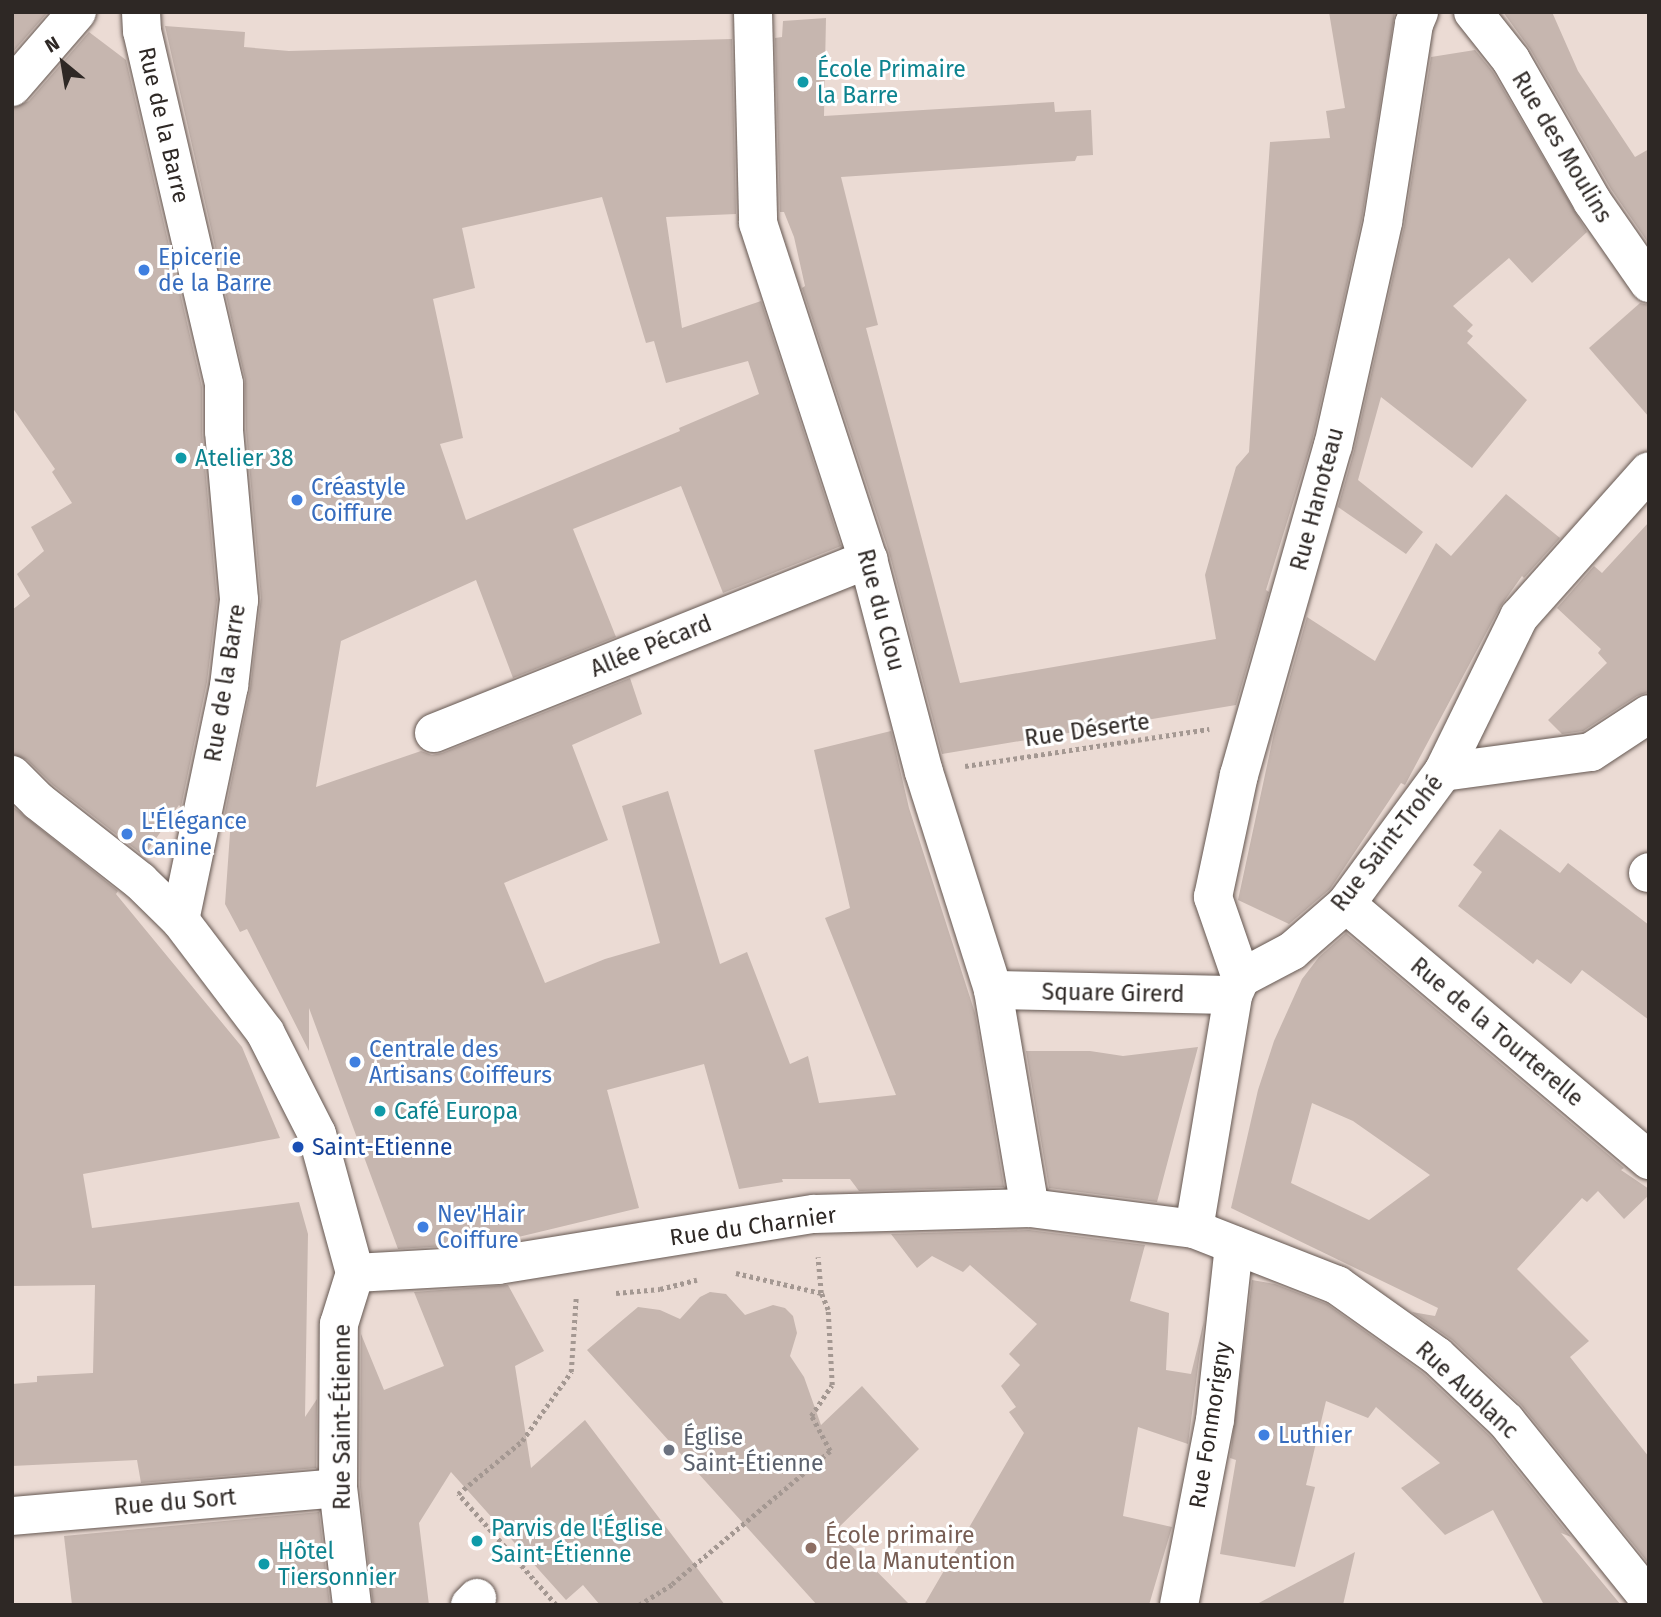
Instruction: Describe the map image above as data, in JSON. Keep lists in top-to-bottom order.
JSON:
{
  "streets": {
    "street": [
      "Rue de la Barre",
      "Rue des Moulins",
      "Rue Hanoteau",
      "Rue du Clou",
      "Allée Pécard",
      "Rue Saint-Trohé",
      "Square Girerd",
      "Rue de la Tourterelle",
      "Rue du Charnier",
      "Rue Aublanc",
      "Rue Saint-Étienne",
      "Rue Fonmorigny",
      "Rue du Sort"
    ],
    "path": ["Rue Déserte"]
  },
  "crossings": [
    ["Rue Hanoteau", "Rue Déserte"],
    ["Rue Hanoteau", "Rue Saint-Trohé"],
    ["Rue Hanoteau", "Square Girerd"],
    ["Rue du Clou", "Allée Pécard"],
    ["Rue du Clou", "Rue Déserte"],
    ["Rue du Clou", "Square Girerd"],
    ["Rue du Clou", "Rue du Charnier"],
    ["Rue Saint-Trohé", "Square Girerd"],
    ["Rue Saint-Trohé", "Rue de la Tourterelle"],
    ["Rue du Charnier", "Rue Aublanc"],
    ["Rue du Charnier", "Rue Saint-Étienne"],
    ["Rue du Charnier", "Rue Fonmorigny"],
    ["Rue Aublanc", "Rue Fonmorigny"],
    ["Rue Saint-Étienne", "Rue du Sort"]
  ],
  "places": [
    "École Primaire la Barre",
    "Epicerie de la Barre",
    "Atelier 38",
    "Créastyle Coiffure",
    "L'Élégance Canine",
    "Centrale des Artisans Coiffeurs",
    "Café Europa",
    "Saint-Etienne",
    "Nev'Hair Coiffure",
    "Luthier",
    "Église Saint-Étienne",
    "Parvis de l'Église Saint-Étienne",
    "École primaire de la Manutention",
    "Hôtel Tiersonnier"
  ],
  "north": "top left"
}
